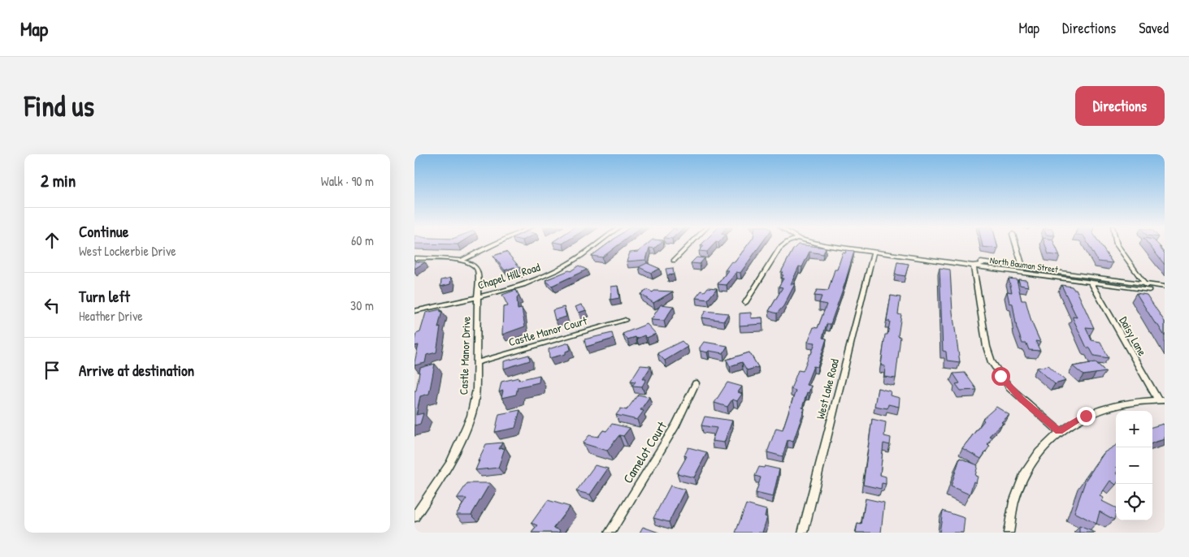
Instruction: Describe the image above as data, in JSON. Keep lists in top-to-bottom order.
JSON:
{
  "streets": {
    "street": [
      "North Bauman Street",
      "Chapel Hill Road",
      "Castle Manor Court",
      "Daisy Lane",
      "Castle Manor Drive",
      "West Lake Road",
      "Camelot Court"
    ]
  },
  "crossings": [
    ["North Bauman Street", "Daisy Lane"],
    ["North Bauman Street", "West Lake Road"],
    ["Chapel Hill Road", "Castle Manor Drive"],
    ["Castle Manor Court", "Castle Manor Drive"]
  ],
  "page": {
    "header": "Map",
    "nav": ["Map", "Directions", "Saved"],
    "buttons": "Directions",
    "title": "Find us",
    "heading": ["2 min", "Walk · 90 m"],
    "list": [
      ["Continue", "West Lockerbie Drive", "60 m"],
      ["Turn left", "Heather Drive", "30 m"],
      "Arrive at destination"
    ],
    "map_buttons": ["+", "−"]
  }
}
